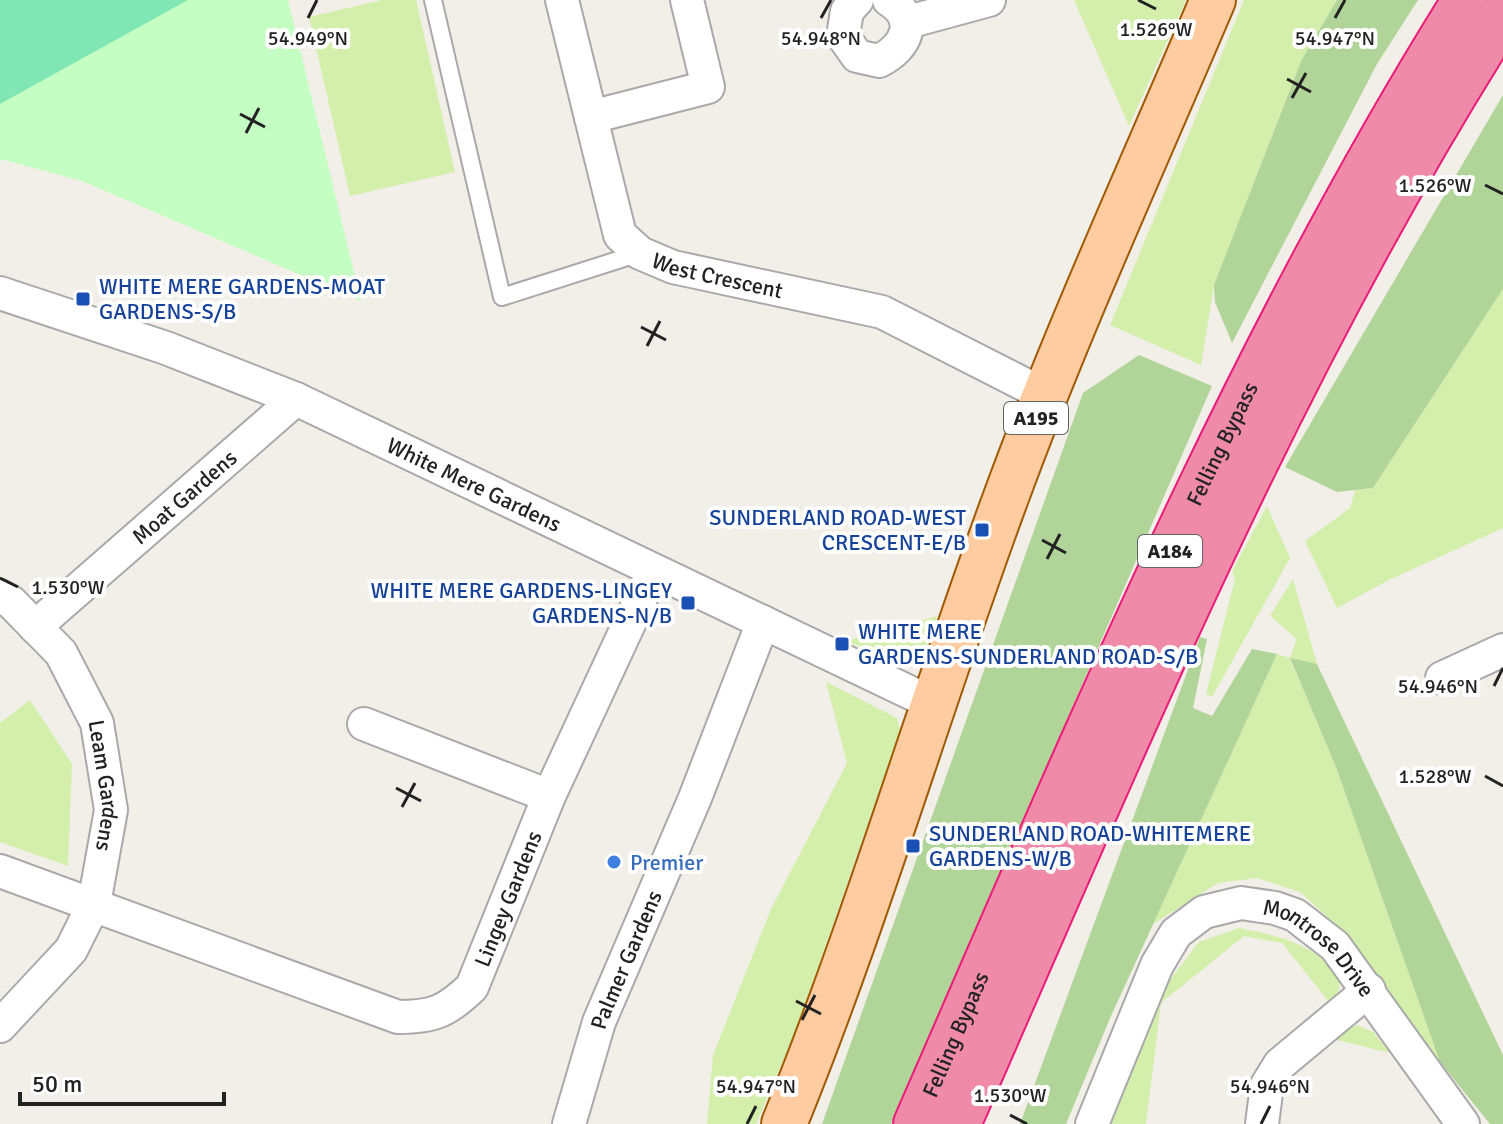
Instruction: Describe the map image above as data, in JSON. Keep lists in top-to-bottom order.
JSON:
{
  "streets": {
    "highway": ["Felling Bypass", "A184"],
    "main road": ["A195"],
    "street": [
      "West Crescent",
      "White Mere Gardens",
      "Moat Gardens",
      "Leam Gardens",
      "Lingey Gardens",
      "Montrose Drive",
      "Palmer Gardens"
    ]
  },
  "crossings": [
    ["West Crescent", "A195"],
    ["A195", "White Mere Gardens"],
    ["White Mere Gardens", "Moat Gardens"],
    ["White Mere Gardens", "Lingey Gardens"],
    ["White Mere Gardens", "Palmer Gardens"],
    ["Moat Gardens", "Leam Gardens"],
    ["Leam Gardens", "Lingey Gardens"]
  ],
  "places": {
    "transit": [
      "WHITE MERE GARDENS-MOAT GARDENS-S/B",
      "SUNDERLAND ROAD-WEST CRESCENT-E/B",
      "WHITE MERE GARDENS-LINGEY GARDENS-N/B",
      "WHITE MERE GARDENS-SUNDERLAND ROAD-S/B",
      "SUNDERLAND ROAD-WHITEMERE GARDENS-W/B"
    ],
    "other": ["Premier"]
  },
  "scale_bar": "50 m",
  "coordinates": [
    "1.526°W",
    "54.949°N",
    "54.948°N",
    "54.947°N",
    "1.530°W",
    "54.946°N",
    "1.528°W"
  ]
}
